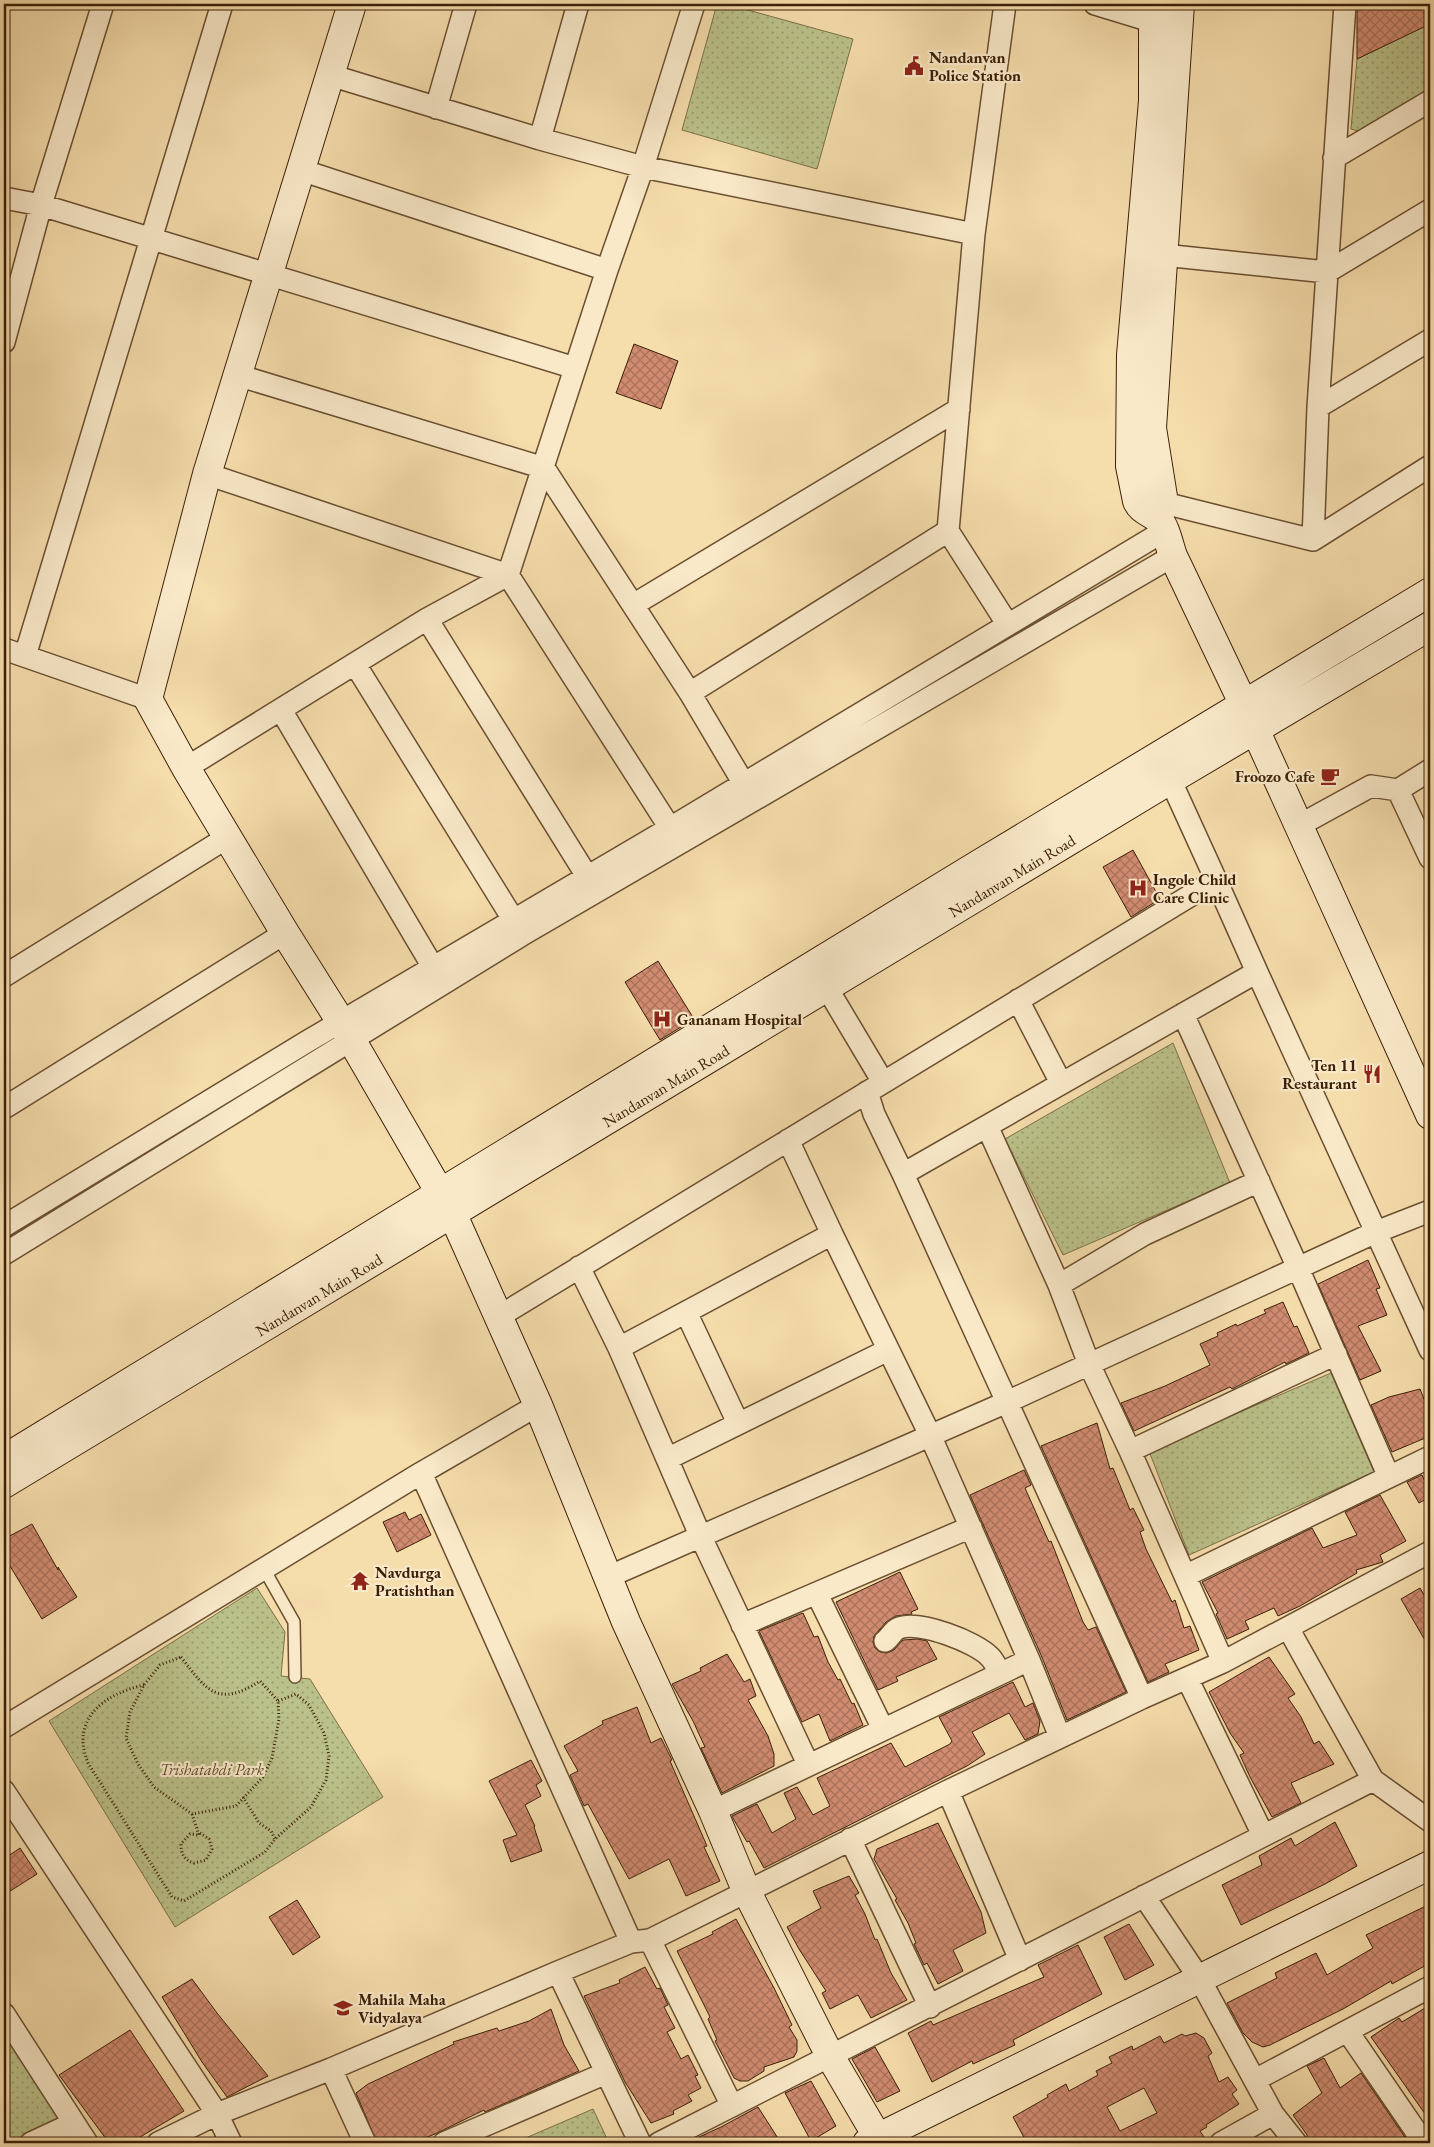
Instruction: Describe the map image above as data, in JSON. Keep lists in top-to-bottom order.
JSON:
{
  "streets": {
    "street": ["Nandanvan Main Road"]
  },
  "parks": ["Trishatabdi Park"],
  "places": {
    "public building": ["Nandanvan Police Station"],
    "cafe": ["Froozo Cafe"],
    "hospital": ["Ingole Child Care Clinic", "Gananam Hospital"],
    "restaurant": ["Ten 11 Restaurant"],
    "temple": ["Navdurga Pratishthan"],
    "school or university": ["Mahila Maha Vidyalaya"]
  }
}
